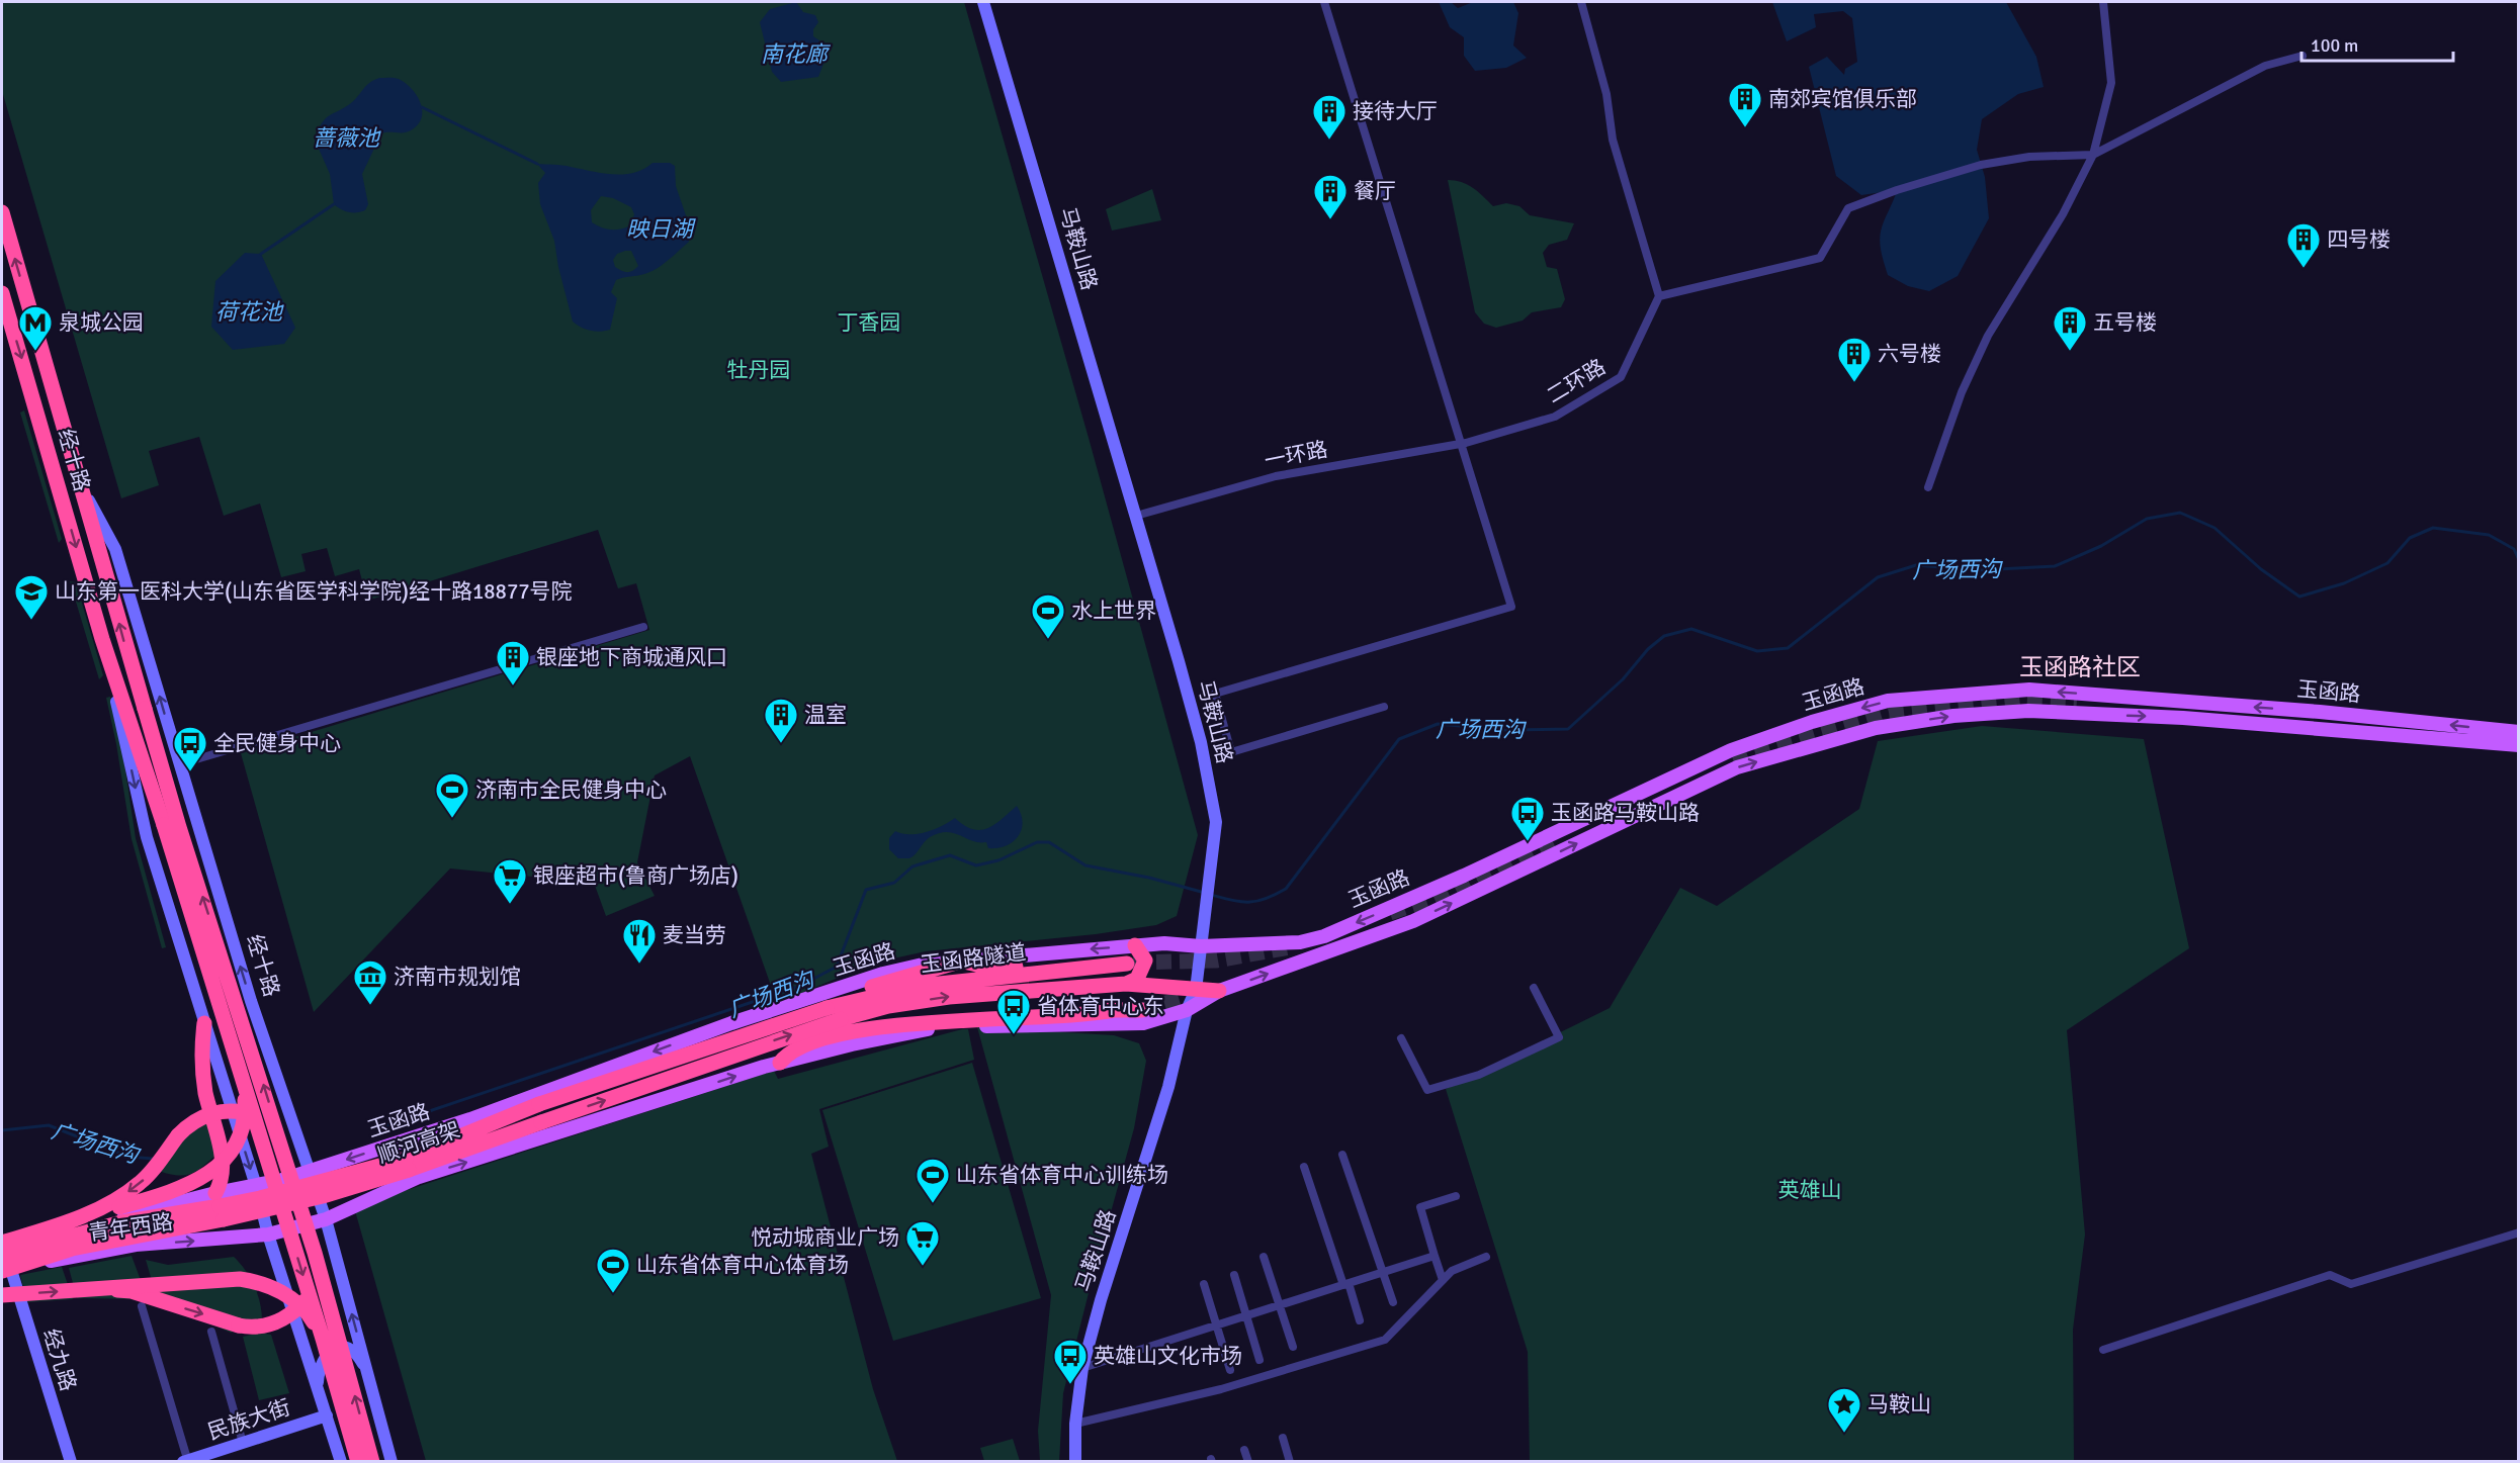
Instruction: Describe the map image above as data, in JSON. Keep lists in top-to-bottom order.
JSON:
{
  "streets": {
    "highway": ["经十路", "玉函路隧道", "顺河高架"],
    "main road": [
      "马鞍山路",
      "玉函路",
      "青年西路",
      "经九路",
      "民族大街"
    ],
    "street": ["二环路", "一环路"]
  },
  "crossings": [
    ["马鞍山路", "一环路"],
    ["马鞍山路", "玉函路"],
    ["二环路", "一环路"],
    ["经十路", "玉函路"],
    ["经十路", "青年西路"],
    ["经十路", "民族大街"],
    ["玉函路", "青年西路"],
    ["玉函路隧道", "顺河高架"],
    ["顺河高架", "青年西路"],
    ["顺河高架", "经九路"],
    ["青年西路", "经九路"]
  ],
  "districts": ["玉函路社区"],
  "water": [
    "南花廊",
    "蔷薇池",
    "映日湖",
    "荷花池",
    "广场西沟"
  ],
  "parks": ["丁香园", "牡丹园", "英雄山"],
  "places": {
    "building": [
      "南郊宾馆俱乐部",
      "接待大厅",
      "餐厅",
      "四号楼",
      "五号楼",
      "六号楼",
      "银座地下商城通风口",
      "温室"
    ],
    "metro station": ["泉城公园"],
    "school or university": ["山东第一医科大学(山东省医学科学院)经十路18877号院"],
    "sports": [
      "水上世界",
      "济南市全民健身中心",
      "山东省体育中心训练场",
      "山东省体育中心体育场"
    ],
    "bus stop": [
      "全民健身中心",
      "玉函路马鞍山路",
      "省体育中心东",
      "英雄山文化市场"
    ],
    "supermarket": ["银座超市(鲁商广场店)", "悦动城商业广场"],
    "restaurant": ["麦当劳"],
    "museum": ["济南市规划馆"],
    "place": ["马鞍山"]
  },
  "scale_bar": "100 m"
}
